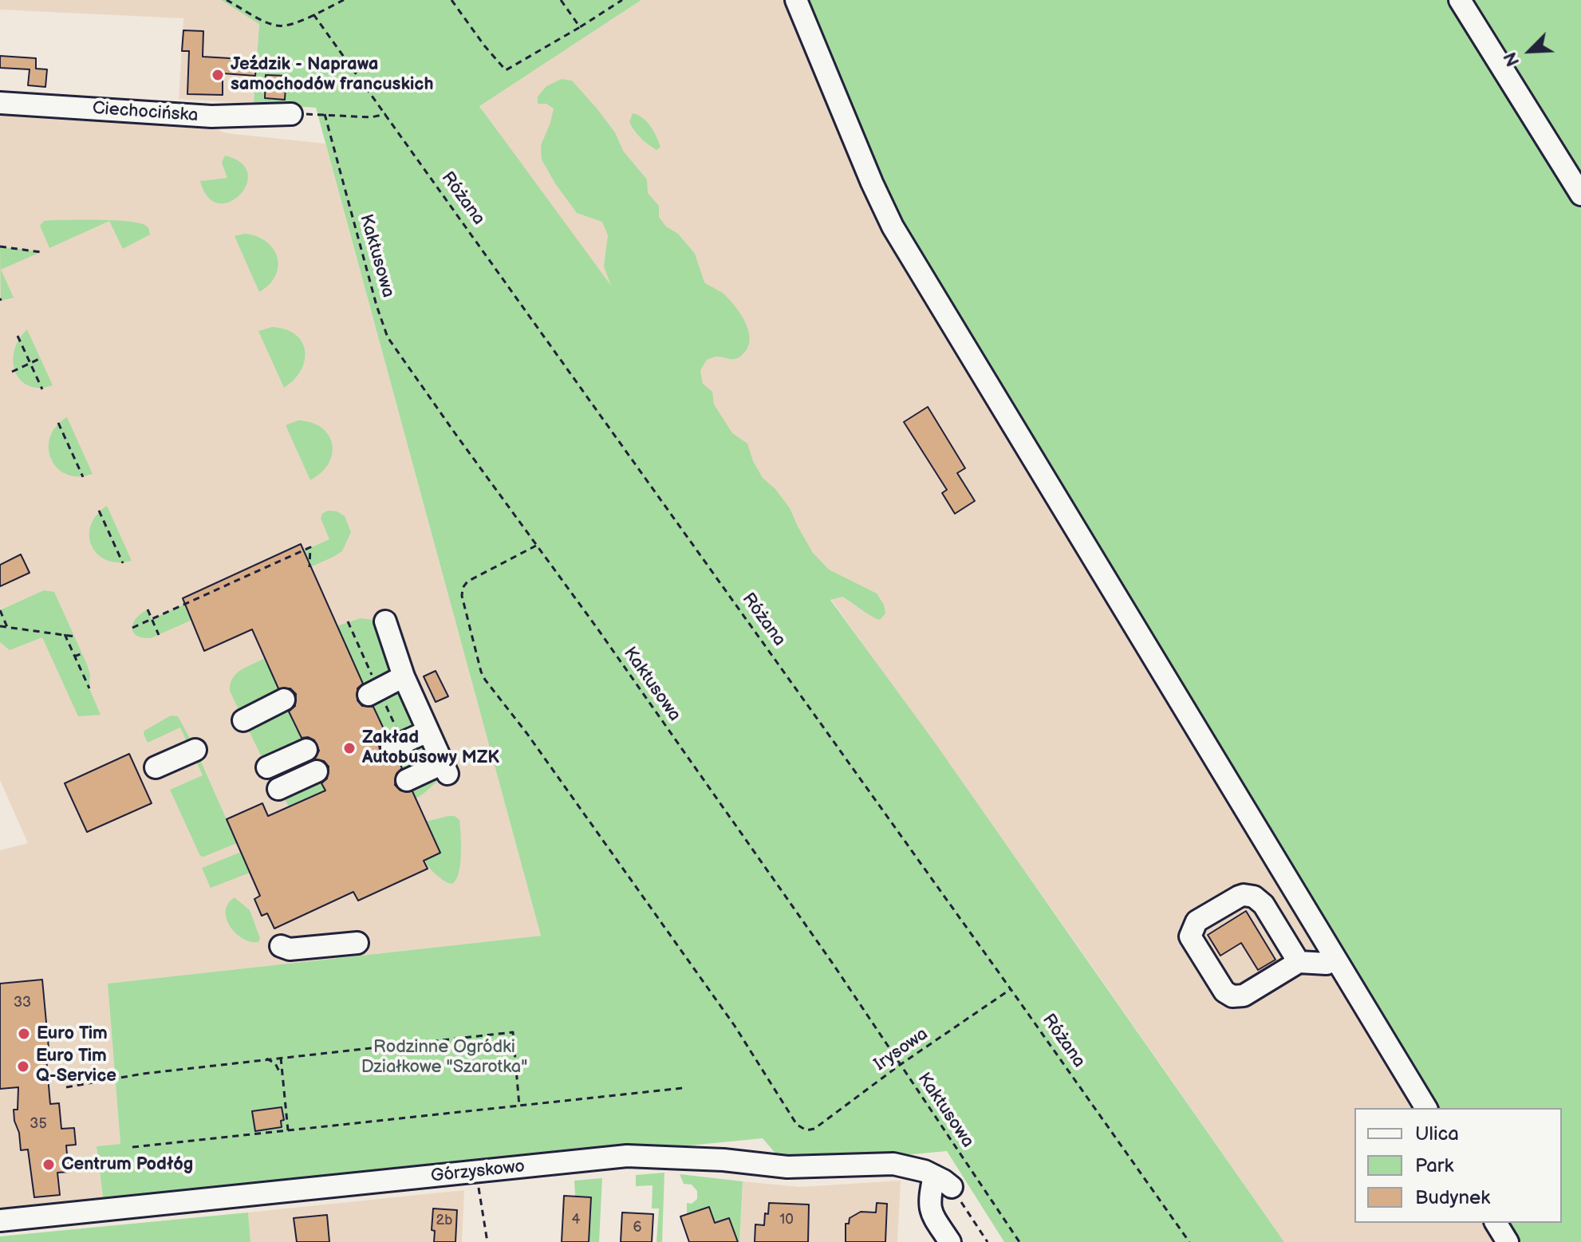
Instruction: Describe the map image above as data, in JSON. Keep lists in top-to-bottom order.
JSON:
{
  "streets": {
    "street": ["Ciechocińska", "Górzyskowo"],
    "path": ["Różana", "Kaktusowa", "Irysowa"]
  },
  "crossings": [
    ["Różana", "Kaktusowa"],
    ["Różana", "Irysowa"],
    ["Kaktusowa", "Irysowa"]
  ],
  "parks": ["Rodzinne Ogródki Działkowe \"Szarotka\""],
  "places": [
    "Jeździk - Naprawa samochodów francuskich",
    "Zakład Autobusowy MZK",
    "Euro Tim",
    "Euro Tim Q-Service",
    "Centrum Podłóg"
  ],
  "house_numbers": [
    "33",
    "35",
    "4",
    "10",
    "2b",
    "6"
  ],
  "legend": ["Ulica", "Park", "Budynek"],
  "north": "bottom left"
}
